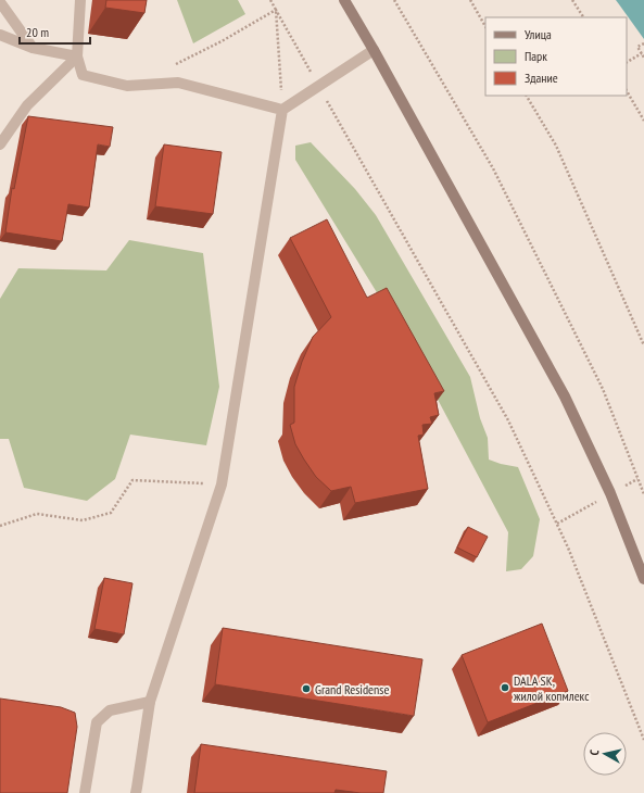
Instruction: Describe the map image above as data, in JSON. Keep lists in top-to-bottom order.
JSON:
{
  "places": ["DALA SK, жилой копмлекс", "Grand Residense"],
  "legend": ["Улица", "Парк", "Здание"],
  "scale_bar": "20 m",
  "north": "left"
}
